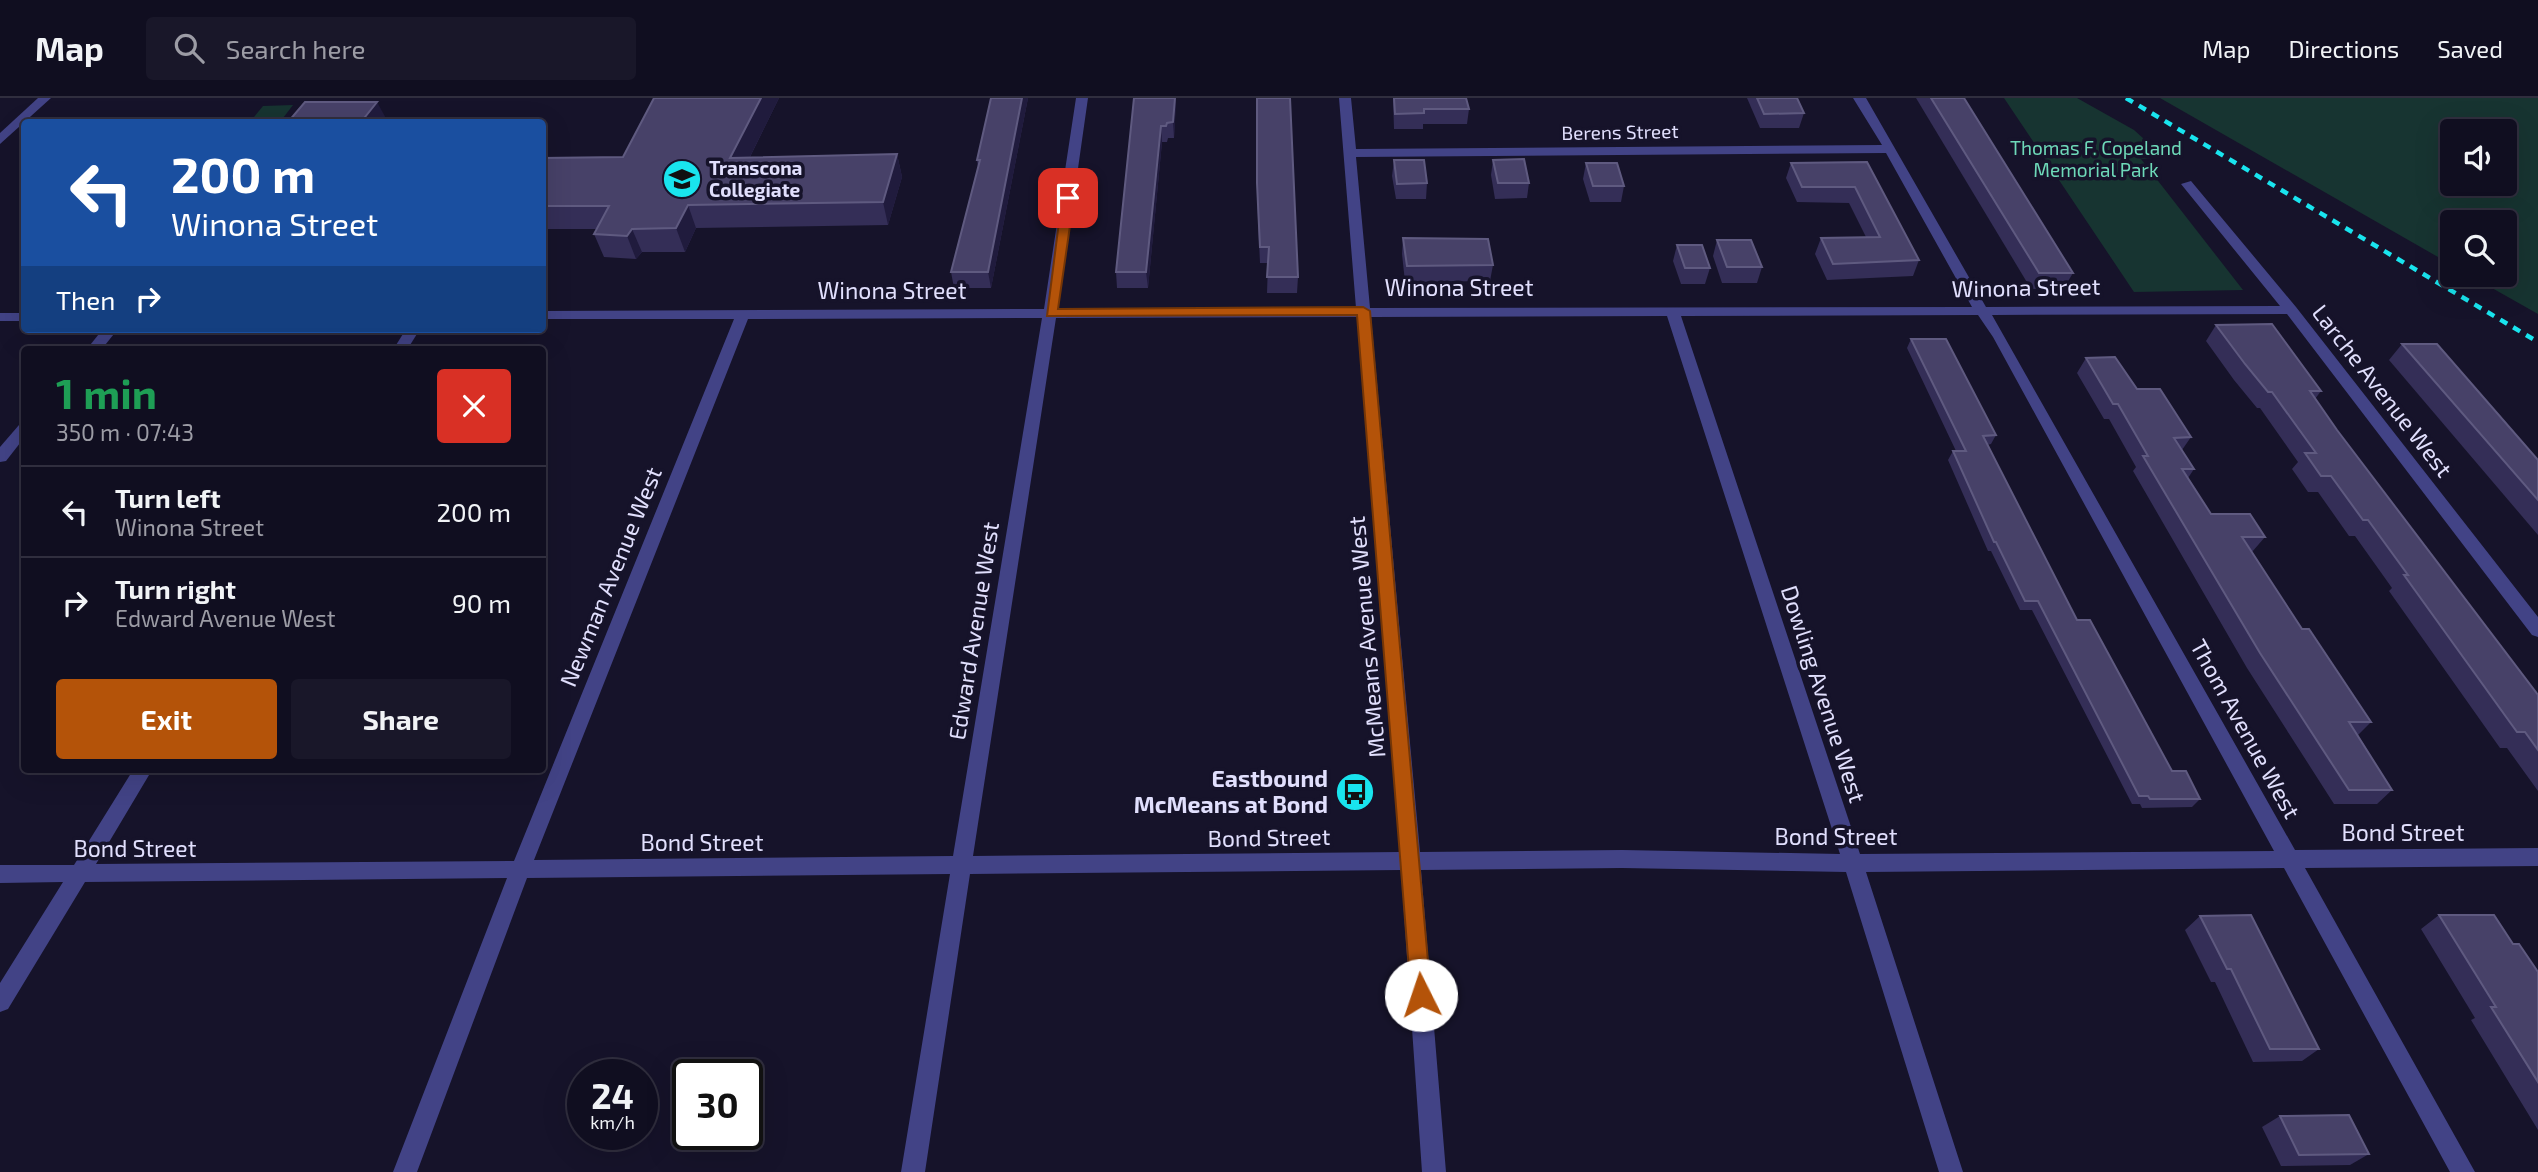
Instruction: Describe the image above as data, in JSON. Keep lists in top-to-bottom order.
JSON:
{
  "streets": {
    "street": [
      "Berens Street",
      "Winona Street",
      "Larche Avenue West",
      "Newman Avenue West",
      "Edward Avenue West",
      "McMeans Avenue West",
      "Dowling Avenue West",
      "Thom Avenue West",
      "Bond Street"
    ]
  },
  "crossings": [
    ["Berens Street", "McMeans Avenue West"],
    ["Berens Street", "Thom Avenue West"],
    ["Winona Street", "Larche Avenue West"],
    ["Winona Street", "Newman Avenue West"],
    ["Winona Street", "Edward Avenue West"],
    ["Winona Street", "McMeans Avenue West"],
    ["Winona Street", "Dowling Avenue West"],
    ["Winona Street", "Thom Avenue West"],
    ["Newman Avenue West", "Bond Street"],
    ["Edward Avenue West", "Bond Street"],
    ["McMeans Avenue West", "Bond Street"],
    ["Dowling Avenue West", "Bond Street"],
    ["Thom Avenue West", "Bond Street"]
  ],
  "parks": ["Thomas F. Copeland Memorial Park"],
  "places": {
    "school or university": ["Transcona Collegiate"],
    "bus stop": ["Eastbound McMeans at Bond"]
  },
  "page": {
    "header": "Map",
    "search": "Search here",
    "nav": ["Map", "Directions", "Saved"],
    "turn": ["200 m", "Winona Street"],
    "then": "Then",
    "heading": ["1 min", "350 m · 07:43"],
    "list": [
      {
        "name": "Turn left",
        "note": "Winona Street",
        "value": "200 m"
      },
      {
        "name": "Turn right",
        "note": "Edward Avenue West",
        "value": "90 m"
      }
    ],
    "buttons": ["Exit", "Share"],
    "speed": "24 km/h",
    "limit": "30"
  }
}
